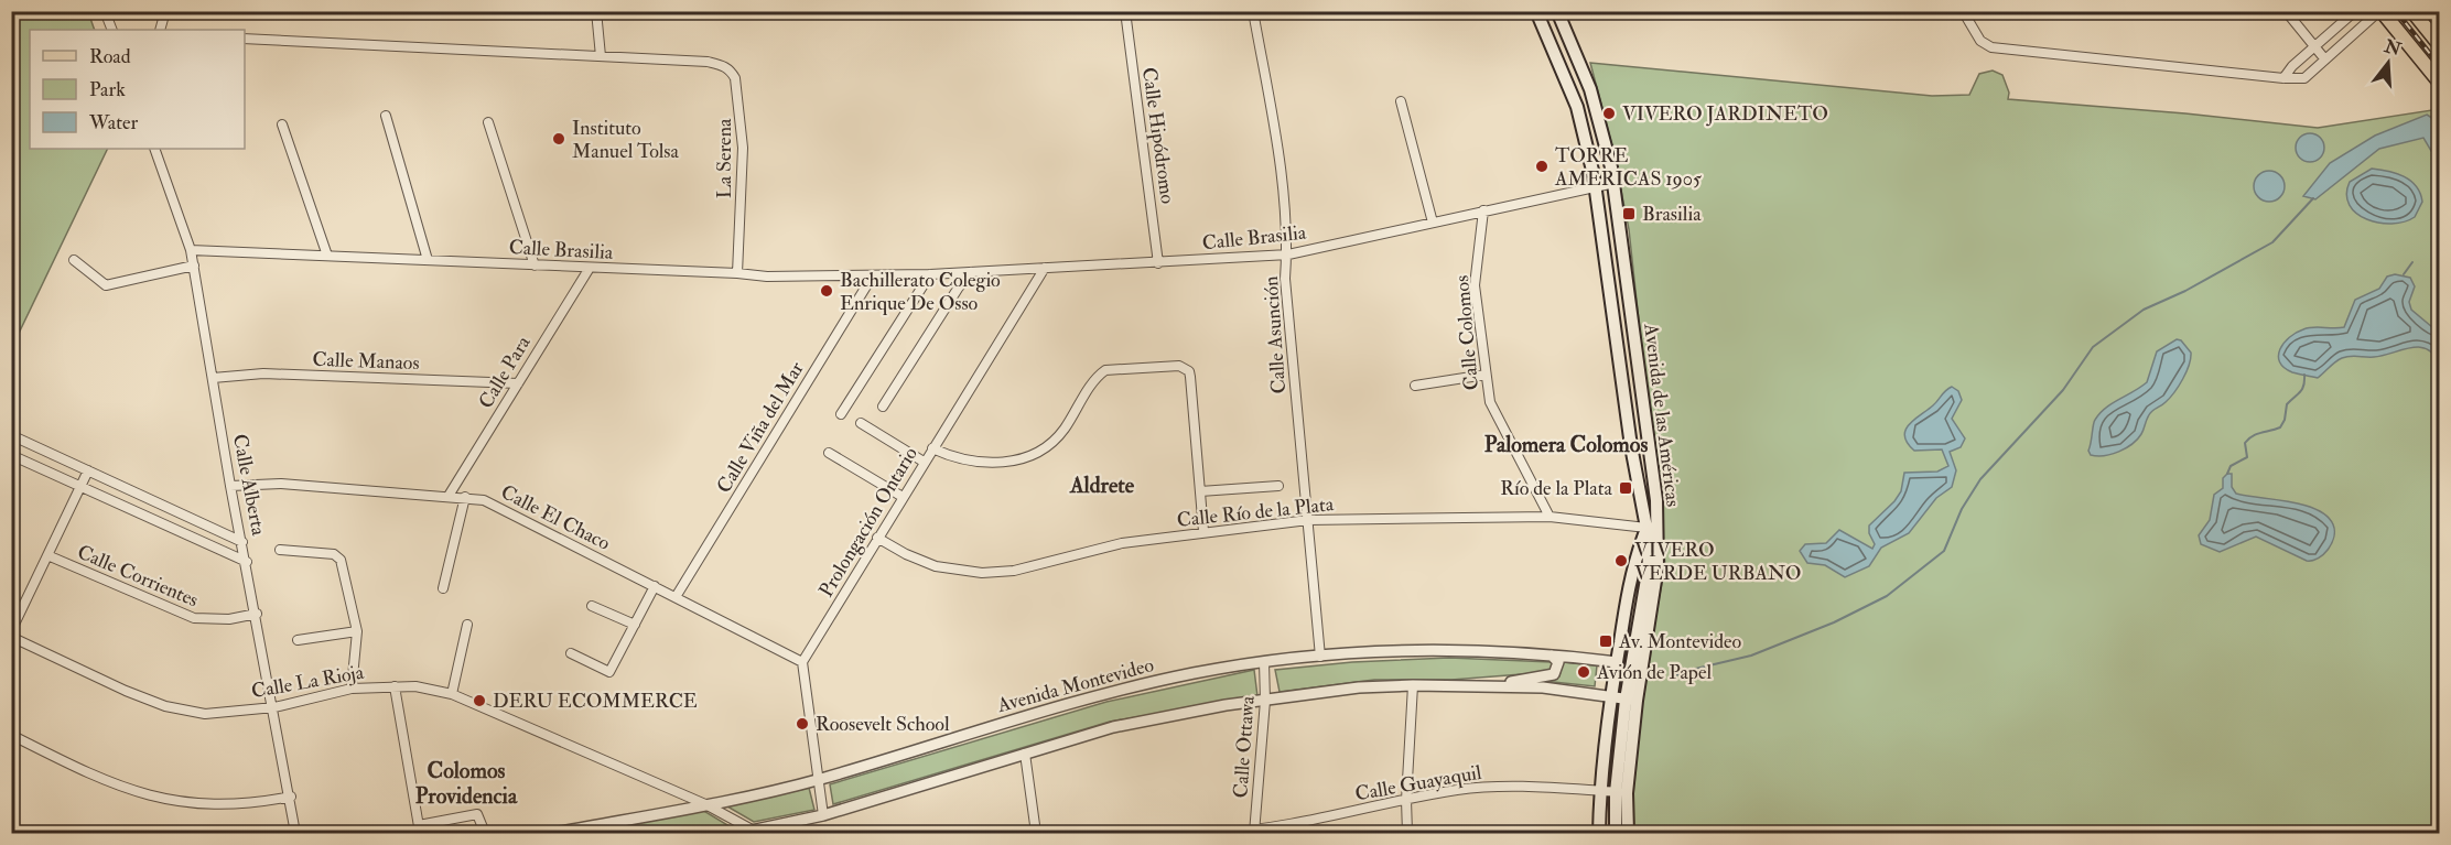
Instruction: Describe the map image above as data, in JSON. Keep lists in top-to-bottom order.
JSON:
{
  "streets": {
    "main road": ["Avenida de las Américas"],
    "street": [
      "Calle Hipódromo",
      "La Serena",
      "Calle Brasilia",
      "Calle Colomos",
      "Calle Asunción",
      "Calle Manaos",
      "Calle Para",
      "Calle Viña del Mar",
      "Calle Alberta",
      "Calle Río de la Plata",
      "Calle El Chaco",
      "Prolongación Ontario",
      "Calle Corrientes",
      "Calle La Rioja",
      "Avenida Montevideo",
      "Calle Ottawa",
      "Calle Guayaquil"
    ]
  },
  "crossings": [
    ["Calle Hipódromo", "Calle Brasilia"],
    ["La Serena", "Calle Brasilia"],
    ["Calle Brasilia", "Calle Colomos"],
    ["Calle Brasilia", "Calle Asunción"],
    ["Calle Brasilia", "Calle Para"],
    ["Calle Brasilia", "Avenida de las Américas"],
    ["Calle Brasilia", "Calle Viña del Mar"],
    ["Calle Brasilia", "Calle Alberta"],
    ["Calle Brasilia", "Prolongación Ontario"],
    ["Calle Colomos", "Calle Río de la Plata"],
    ["Calle Asunción", "Calle Río de la Plata"],
    ["Calle Asunción", "Avenida Montevideo"],
    ["Calle Manaos", "Calle Para"],
    ["Calle Manaos", "Calle Alberta"],
    ["Calle Para", "Calle El Chaco"],
    ["Avenida de las Américas", "Calle Río de la Plata"],
    ["Avenida de las Américas", "Avenida Montevideo"],
    ["Avenida de las Américas", "Calle Guayaquil"],
    ["Calle Viña del Mar", "Calle El Chaco"],
    ["Calle Alberta", "Calle El Chaco"],
    ["Calle Alberta", "Calle Corrientes"],
    ["Calle Alberta", "Calle La Rioja"],
    ["Calle Río de la Plata", "Prolongación Ontario"],
    ["Calle El Chaco", "Prolongación Ontario"],
    ["Calle La Rioja", "Avenida Montevideo"],
    ["Avenida Montevideo", "Calle Ottawa"],
    ["Calle Ottawa", "Calle Guayaquil"]
  ],
  "districts": ["Palomera Colomos", "Aldrete", "Colomos Providencia"],
  "places": {
    "other": [
      "VIVERO JARDINETO",
      "Instituto Manuel Tolsa",
      "TORRE AMERICAS 1905",
      "Bachillerato Colegio Enrique De Osso",
      "VIVERO VERDE URBANO",
      "Avión de Papel",
      "DERU ECOMMERCE",
      "Roosevelt School"
    ],
    "transit": ["Brasilia", "Río de la Plata", "Av. Montevideo"]
  },
  "legend": ["Road", "Park", "Water"],
  "north": "top"
}
